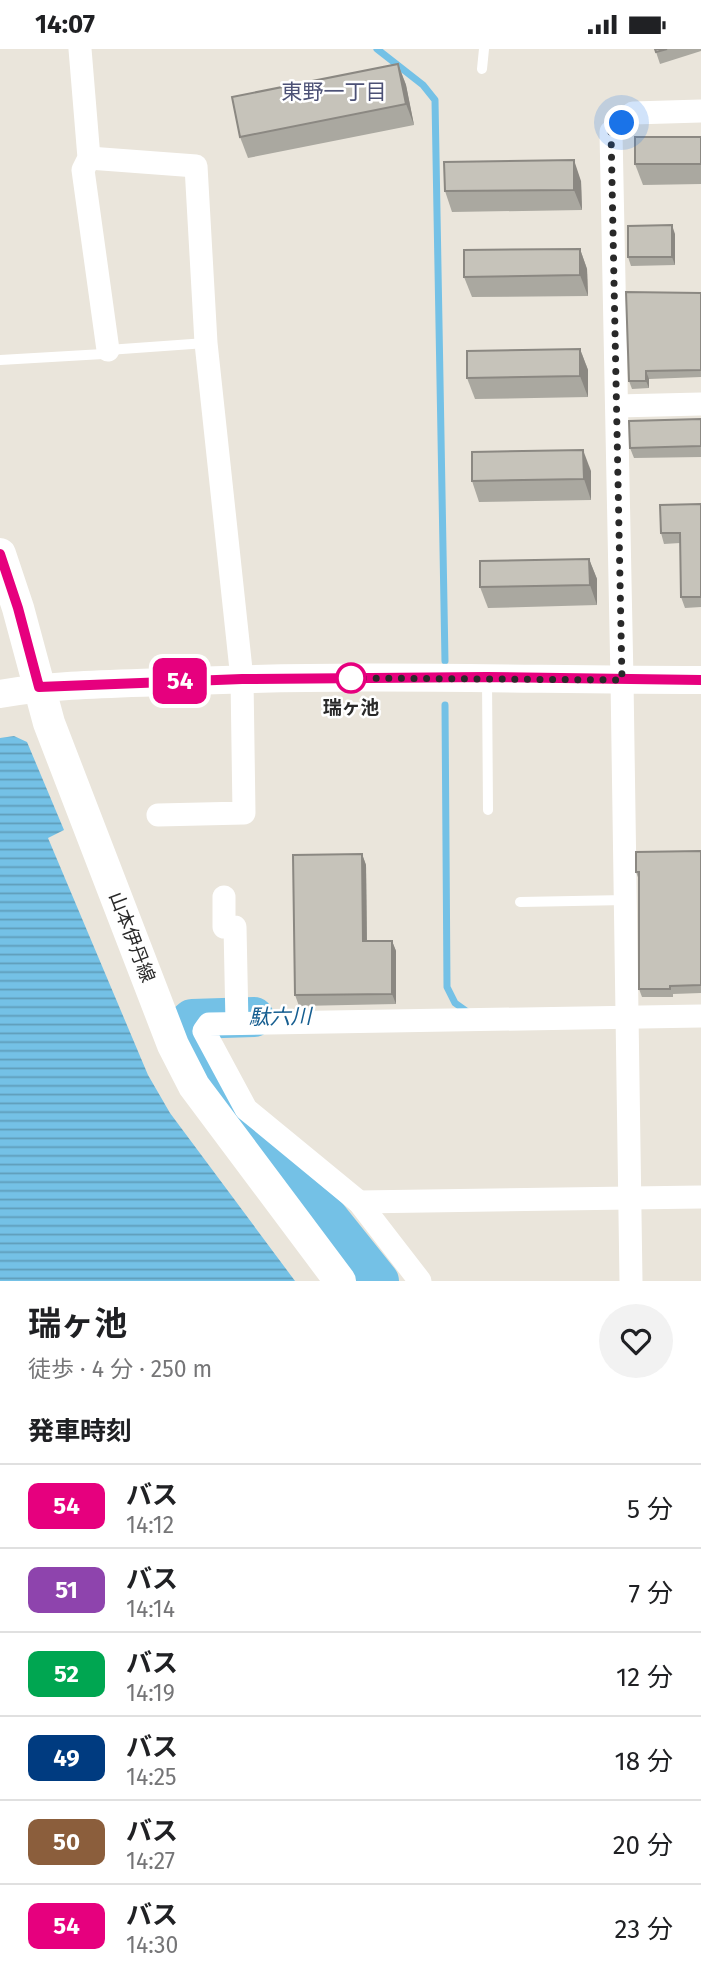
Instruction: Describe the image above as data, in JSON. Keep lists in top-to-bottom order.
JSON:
{
  "streets": {
    "main road": ["山本伊丹線"]
  },
  "districts": ["東野一丁目"],
  "water": ["駄六川"],
  "places": ["瑞ヶ池"],
  "lines": ["bus line 54"],
  "page": {
    "status": "14:07",
    "on_map": "54",
    "heading": [
      ["瑞ヶ池", "徒歩 · 4 分 · 250 m"],
      "発車時刻"
    ],
    "list": [
      {
        "mark": "54",
        "name": "バス",
        "note": "14:12",
        "value": "5 分"
      },
      {
        "mark": "51",
        "name": "バス",
        "note": "14:14",
        "value": "7 分"
      },
      {
        "mark": "52",
        "name": "バス",
        "note": "14:19",
        "value": "12 分"
      },
      {
        "mark": "49",
        "name": "バス",
        "note": "14:25",
        "value": "18 分"
      },
      {
        "mark": "50",
        "name": "バス",
        "note": "14:27",
        "value": "20 分"
      },
      {
        "mark": "54",
        "name": "バス",
        "note": "14:30",
        "value": "23 分"
      }
    ]
  }
}
